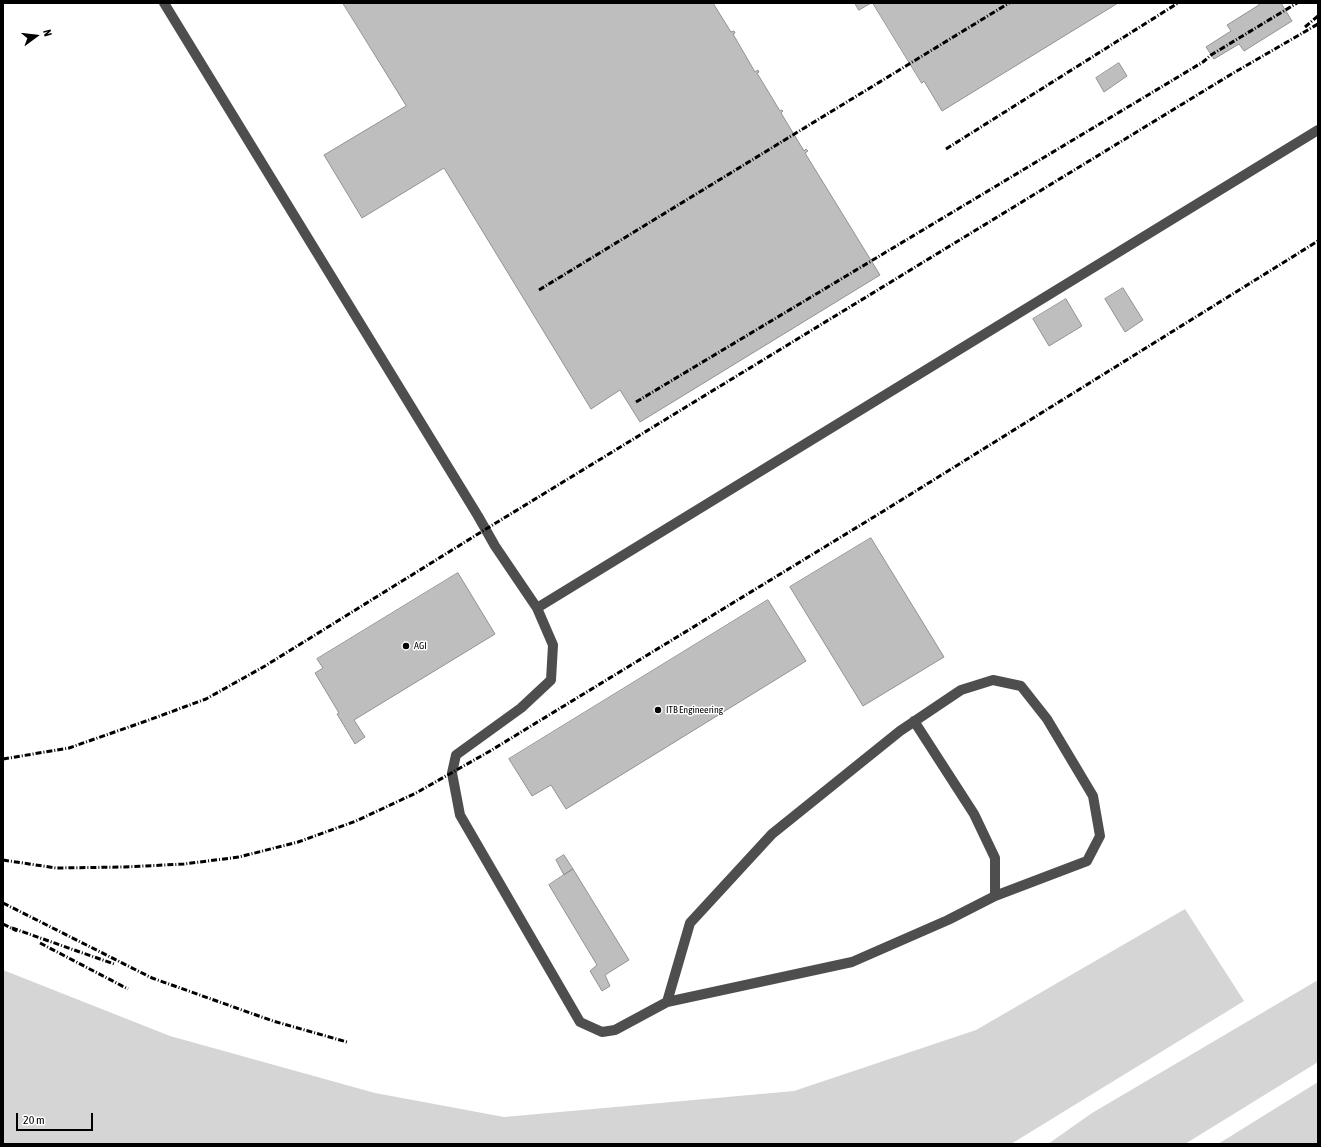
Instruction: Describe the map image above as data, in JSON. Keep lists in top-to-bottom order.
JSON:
{
  "places": ["AGI", "ITB Engineering"],
  "scale_bar": "20 m",
  "north": "right"
}
